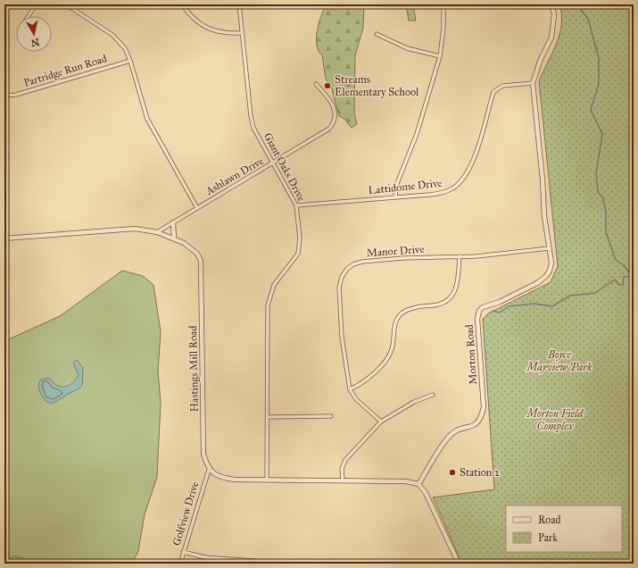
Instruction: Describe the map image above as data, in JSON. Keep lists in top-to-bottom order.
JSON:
{
  "streets": {
    "street": [
      "Partridge Run Road",
      "Giant Oaks Drive",
      "Ashlawn Drive",
      "Lattidome Drive",
      "Manor Drive",
      "Morton Road",
      "Hastings Mill Road",
      "Golfview Drive"
    ]
  },
  "crossings": [
    ["Giant Oaks Drive", "Ashlawn Drive"],
    ["Giant Oaks Drive", "Lattidome Drive"],
    ["Ashlawn Drive", "Hastings Mill Road"],
    ["Lattidome Drive", "Morton Road"],
    ["Manor Drive", "Morton Road"],
    ["Hastings Mill Road", "Golfview Drive"]
  ],
  "parks": ["Boyce Mayview Park", "Morton Field Complex"],
  "places": ["Streams Elementary School", "Station 2"],
  "legend": ["Road", "Park"],
  "north": "bottom"
}
